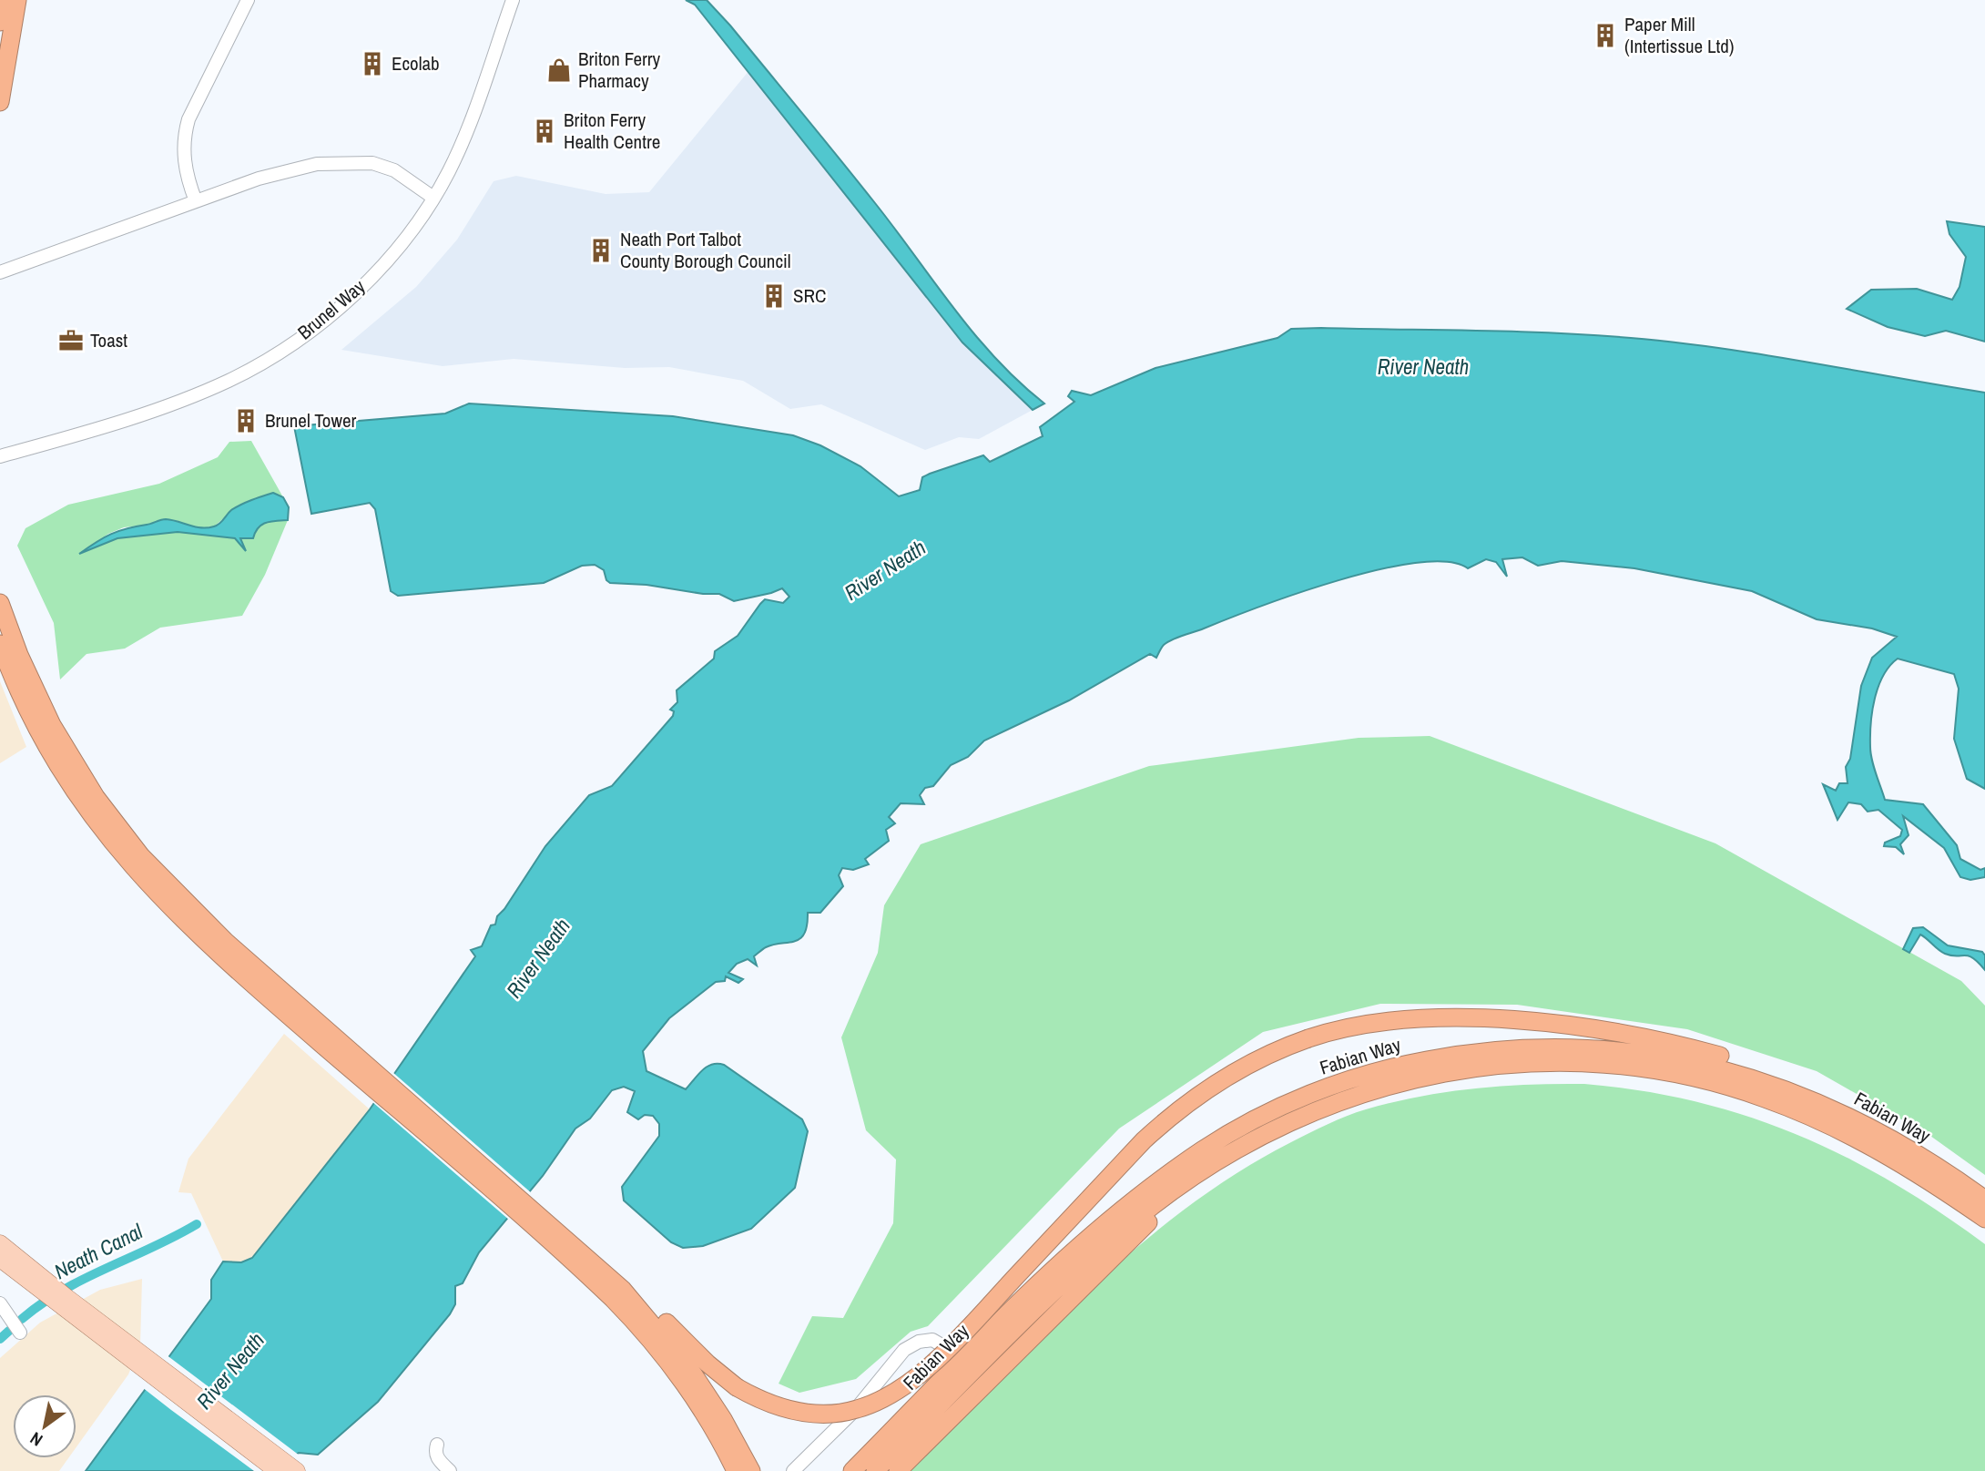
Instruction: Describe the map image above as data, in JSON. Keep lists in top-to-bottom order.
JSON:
{
  "streets": {
    "highway": ["Fabian Way"],
    "street": ["Brunel Way"]
  },
  "water": ["River Neath", "Neath Canal"],
  "places": {
    "building": [
      "Paper Mill (Intertissue Ltd)",
      "Ecolab",
      "Briton Ferry Health Centre",
      "Neath Port Talbot County Borough Council",
      "SRC",
      "Brunel Tower"
    ],
    "shop": ["Briton Ferry Pharmacy"],
    "office": ["Toast"]
  },
  "north": "bottom left"
}
